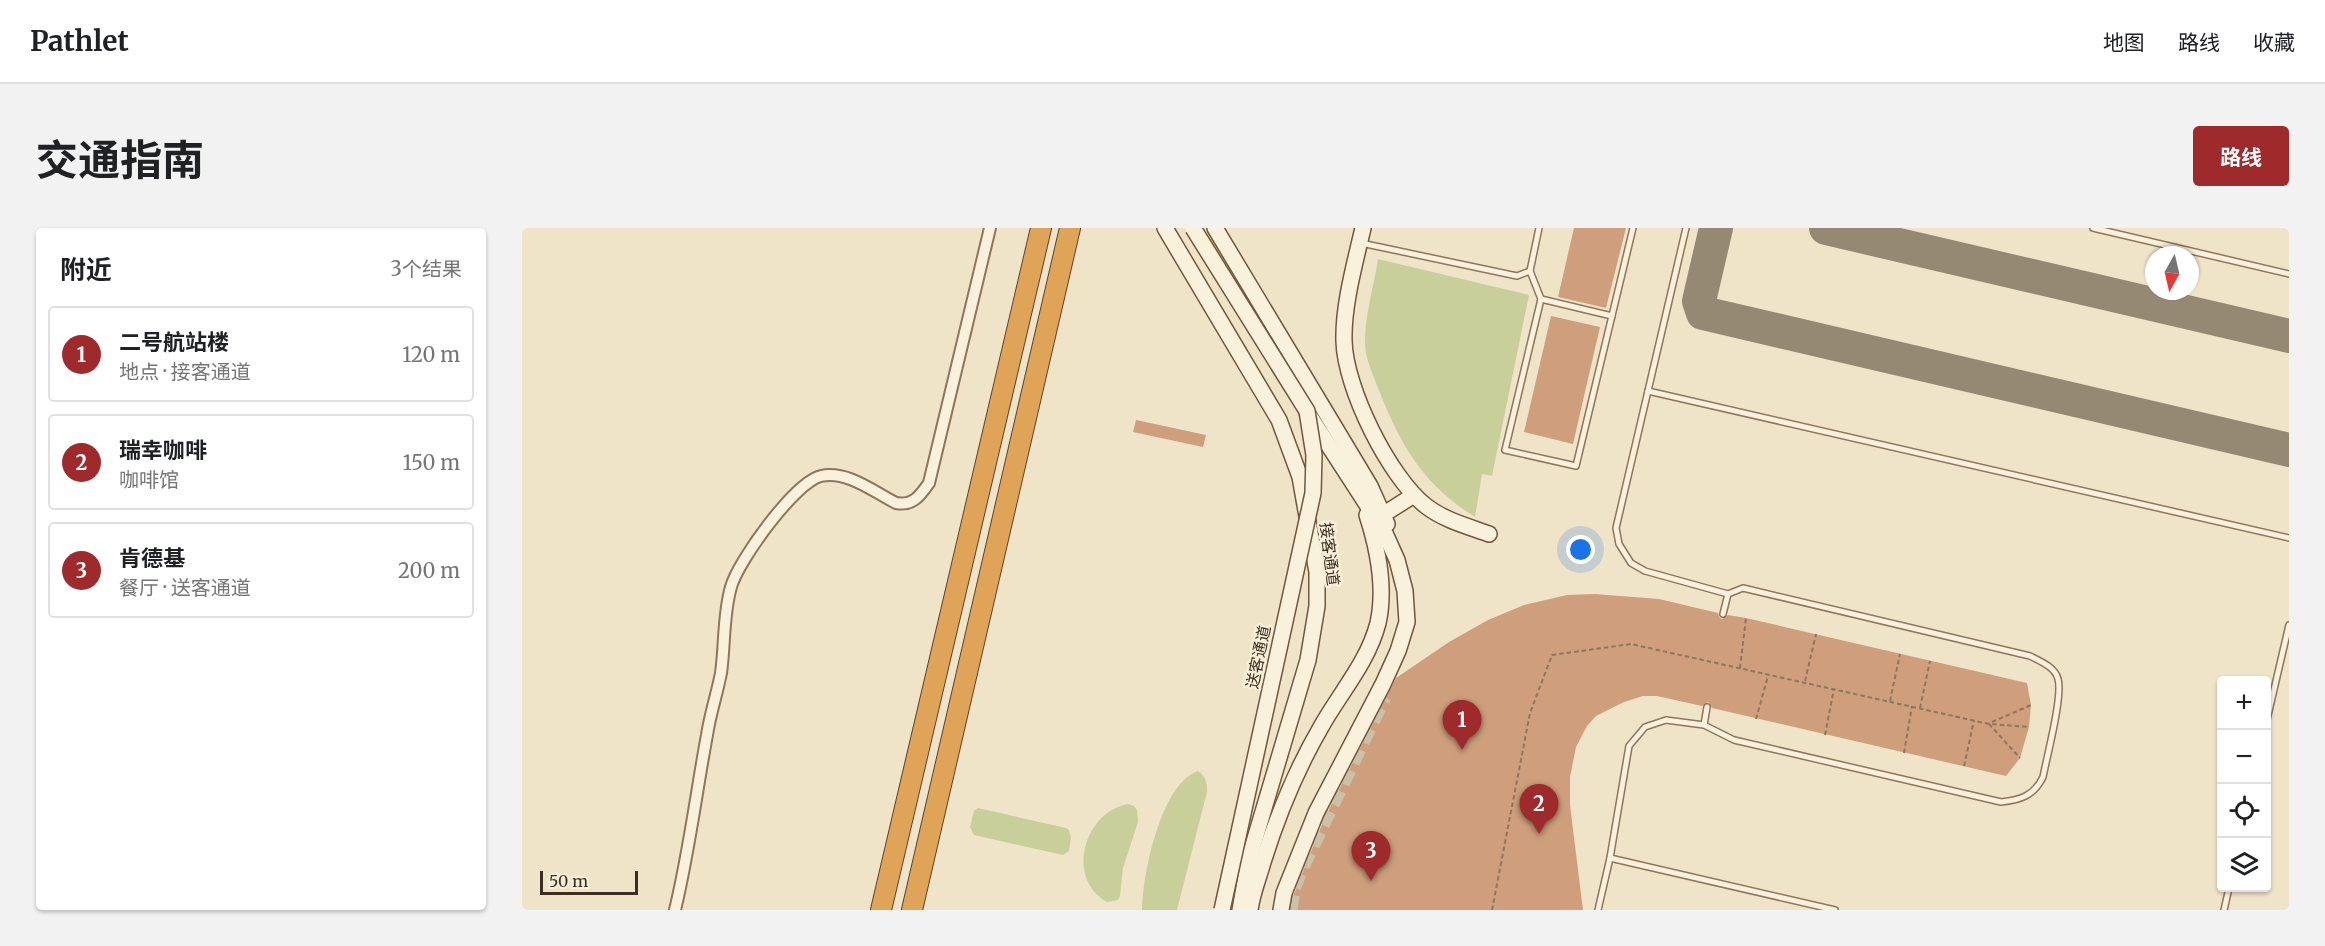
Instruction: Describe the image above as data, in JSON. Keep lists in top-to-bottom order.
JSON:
{
  "streets": {
    "main road": ["接客通道", "送客通道"]
  },
  "scale_bar": "50 m",
  "north": "bottom",
  "page": {
    "header": "Pathlet",
    "nav": ["地图", "路线", "收藏"],
    "title": "交通指南",
    "buttons": "路线",
    "heading": ["附近", "3个结果"],
    "list": [
      {
        "mark": "1",
        "name": "二号航站楼",
        "note": "地点 · 接客通道",
        "value": "120 m"
      },
      {
        "mark": "2",
        "name": "瑞幸咖啡",
        "note": "咖啡馆",
        "value": "150 m"
      },
      {
        "mark": "3",
        "name": "肯德基",
        "note": "餐厅 · 送客通道",
        "value": "200 m"
      }
    ],
    "map_buttons": ["+", "−"],
    "pins": ["1", "2", "3"],
    "scale": "50 m"
  }
}
